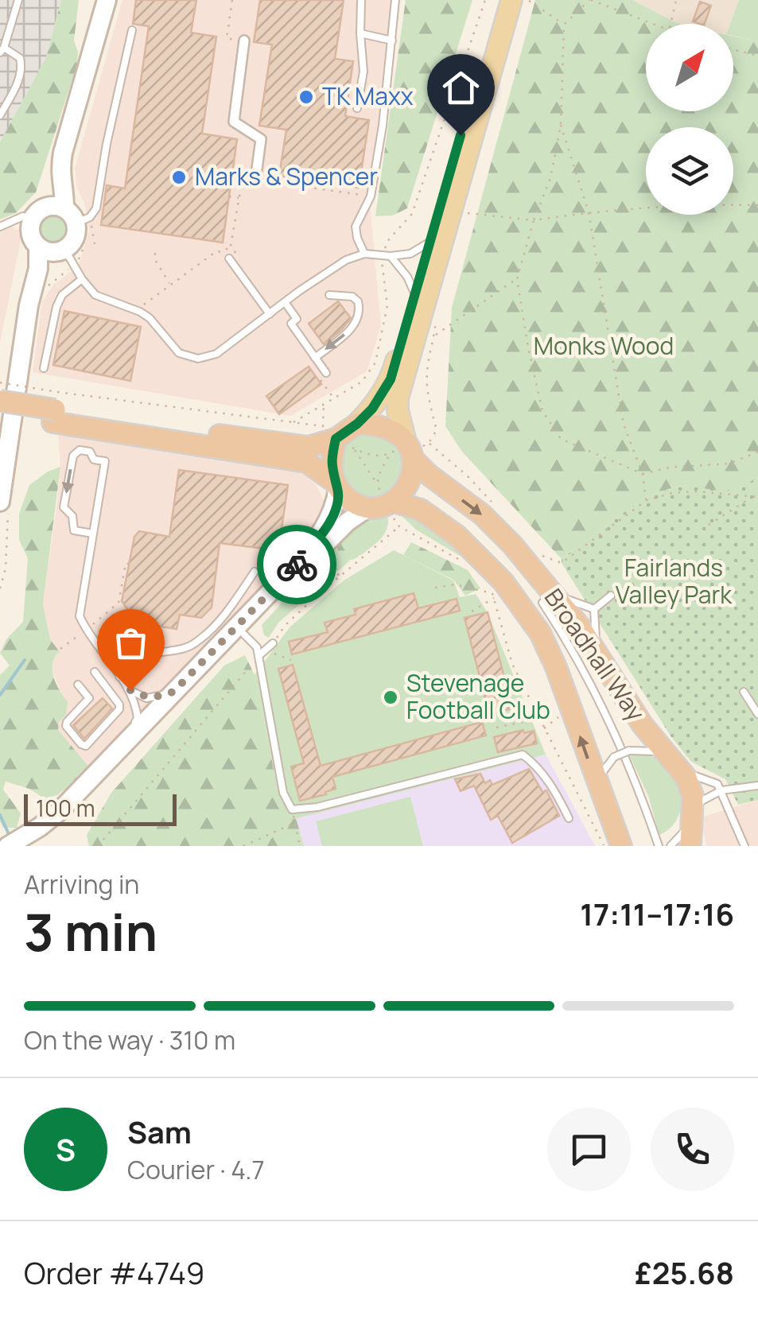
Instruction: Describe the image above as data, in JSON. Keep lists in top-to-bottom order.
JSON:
{
  "streets": {
    "highway": ["Broadhall Way"]
  },
  "parks": ["Monks Wood", "Fairlands Valley Park"],
  "places": ["TK Maxx", "Marks & Spencer", "Stevenage Football Club"],
  "scale_bar": "100 m",
  "north": "top right",
  "page": {
    "scale": "100 m",
    "heading": ["3 min", "Arriving in", "17:11–17:16"],
    "panel": [
      "Sam",
      "Courier · 4.7",
      "Order #4749",
      "£25.68"
    ],
    "bar": "On the way · 310 m",
    "round": "S"
  }
}
